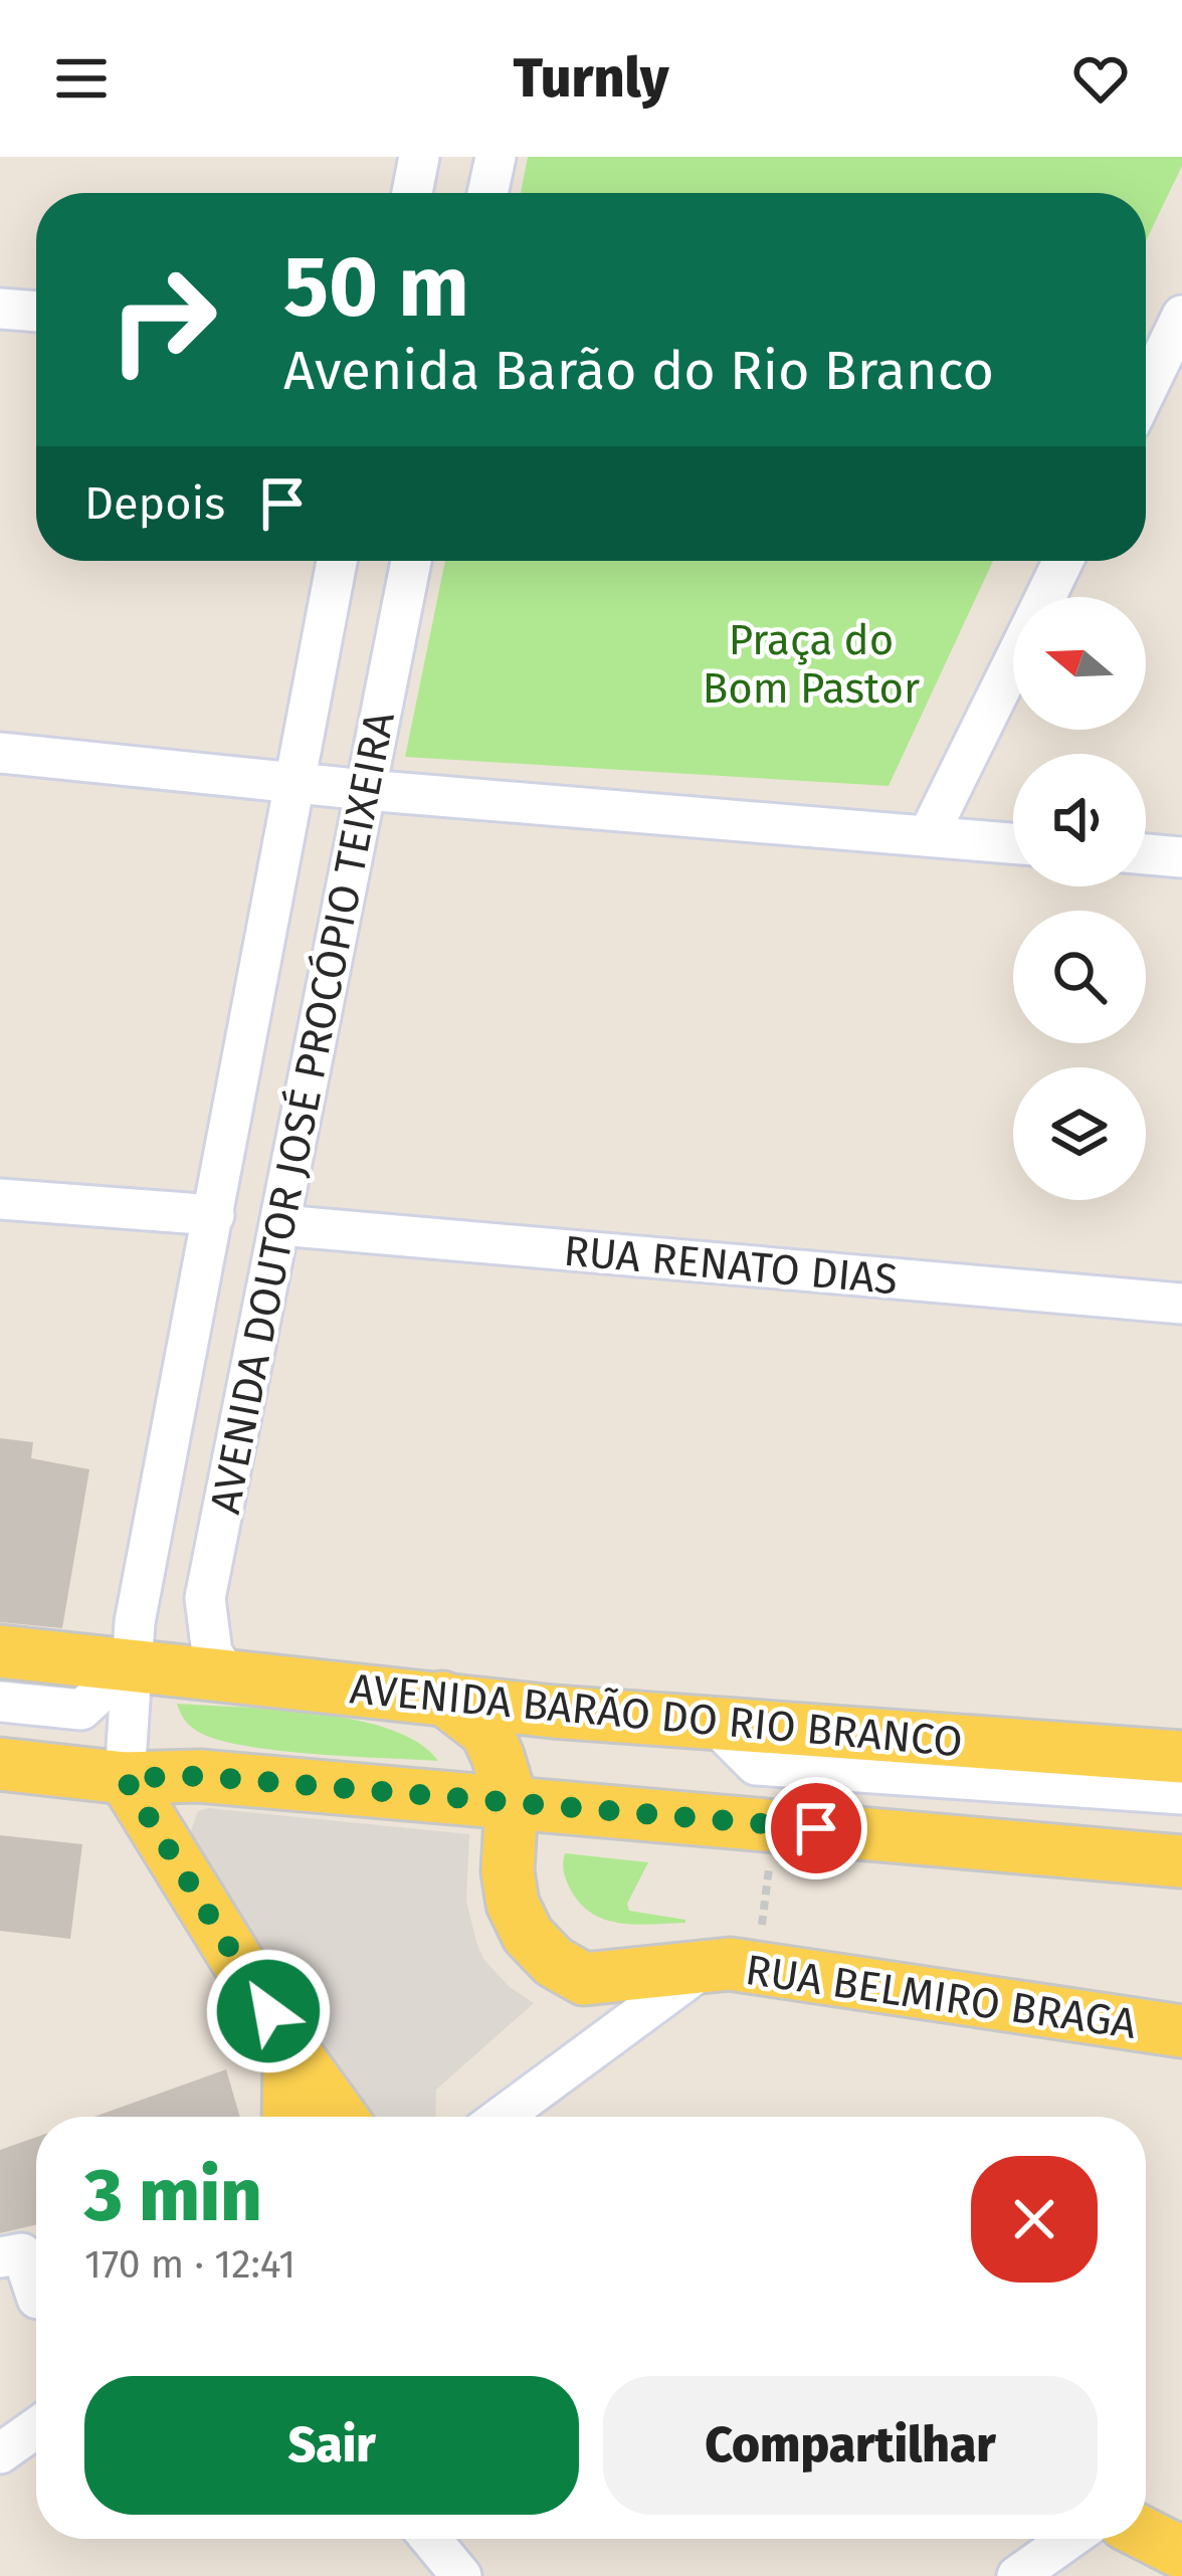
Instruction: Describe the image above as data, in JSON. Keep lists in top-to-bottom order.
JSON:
{
  "streets": {
    "main road": ["AVENIDA BARÃO DO RIO BRANCO", "RUA BELMIRO BRAGA"],
    "street": ["AVENIDA DOUTOR JOSÉ PROCÓPIO TEIXEIRA", "RUA RENATO DIAS"]
  },
  "crossings": [
    ["AVENIDA DOUTOR JOSÉ PROCÓPIO TEIXEIRA", "RUA RENATO DIAS"],
    ["AVENIDA DOUTOR JOSÉ PROCÓPIO TEIXEIRA", "AVENIDA BARÃO DO RIO BRANCO"]
  ],
  "parks": ["Praça do Bom Pastor"],
  "north": "left",
  "page": {
    "header": "Turnly",
    "turn": ["50 m", "Avenida Barão do Rio Branco"],
    "then": "Depois",
    "heading": ["3 min", "170 m · 12:41"],
    "buttons": ["Sair", "Compartilhar"]
  }
}
